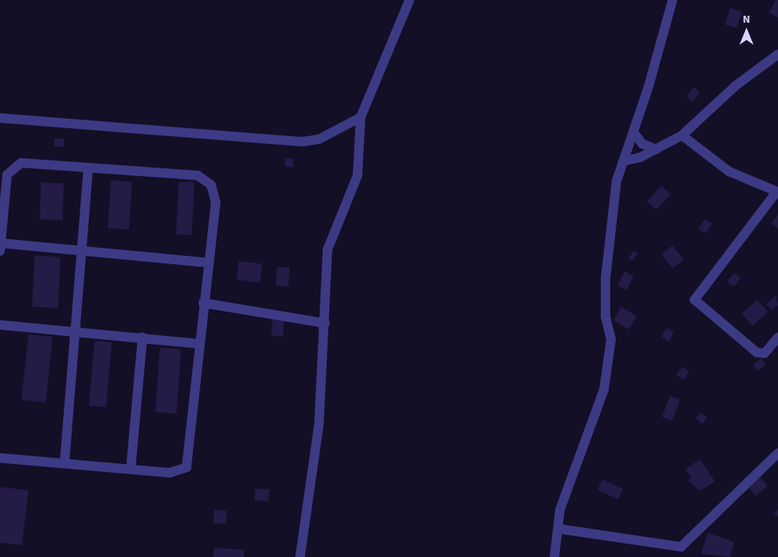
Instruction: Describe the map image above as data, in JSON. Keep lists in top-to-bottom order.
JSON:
{
  "north": "top"
}
